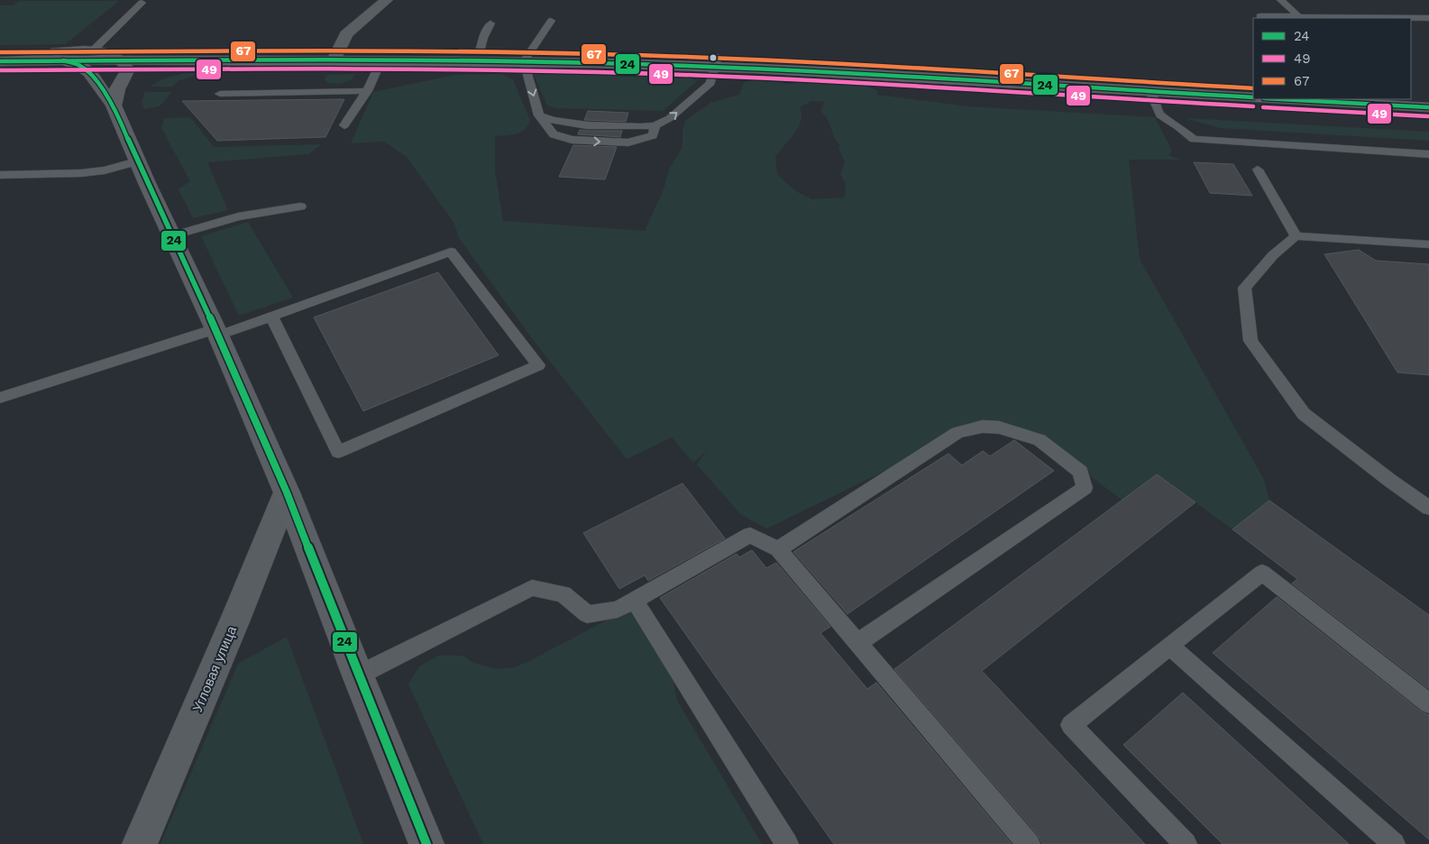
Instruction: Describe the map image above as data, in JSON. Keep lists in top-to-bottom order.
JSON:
{
  "streets": {
    "street": ["Угловая улица"]
  },
  "lines": ["transit line 67", "transit line 24", "transit line 49"],
  "legend": ["24", "49", "67"]
}
